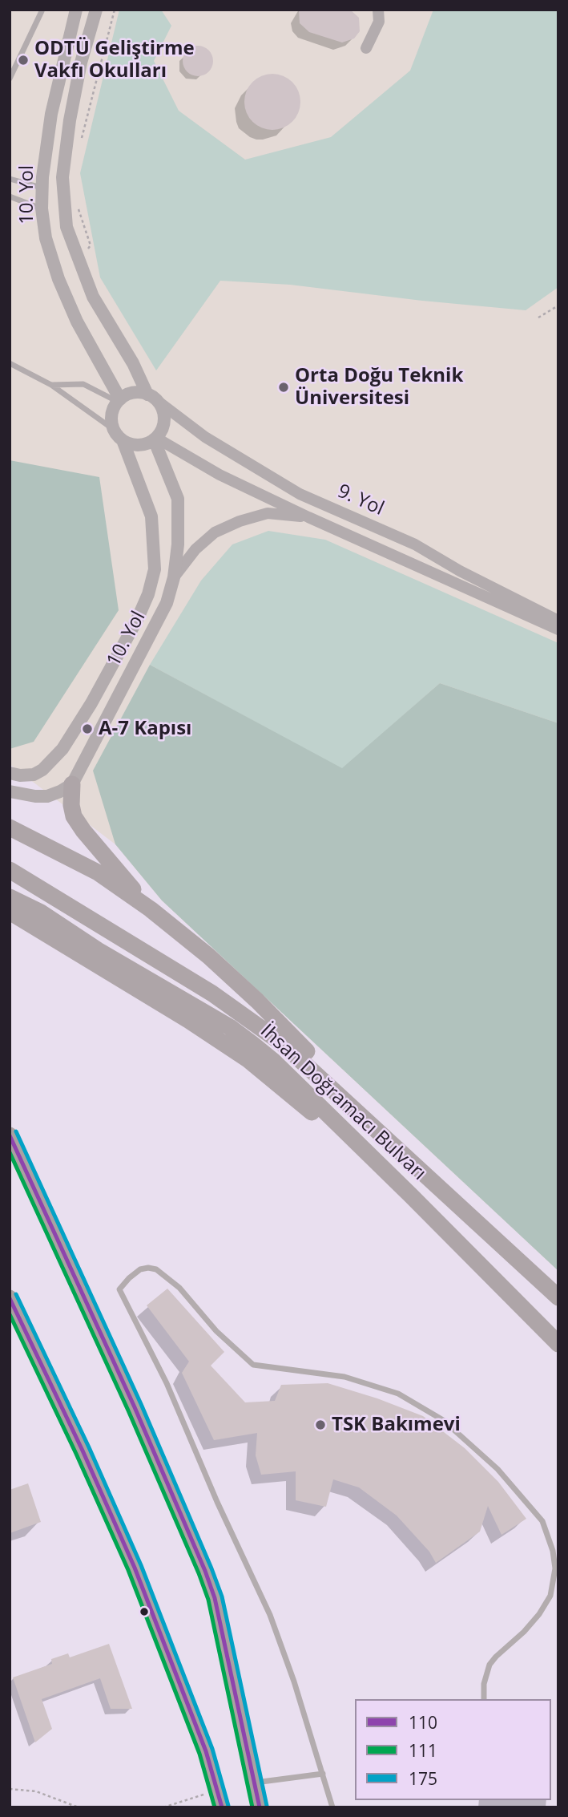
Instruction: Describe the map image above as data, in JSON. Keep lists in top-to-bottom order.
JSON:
{
  "streets": {
    "main road": ["İhsan Doğramacı Bulvarı"],
    "street": ["10. Yol", "9. Yol"]
  },
  "crossings": [
    ["10. Yol", "9. Yol"]
  ],
  "places": [
    "ODTÜ Geliştirme Vakfı Okulları",
    "Orta Doğu Teknik Üniversitesi",
    "A-7 Kapısı",
    "TSK Bakımevi"
  ],
  "lines": ["transit line 175", "transit line 110", "transit line 111"],
  "legend": ["110", "111", "175"]
}
